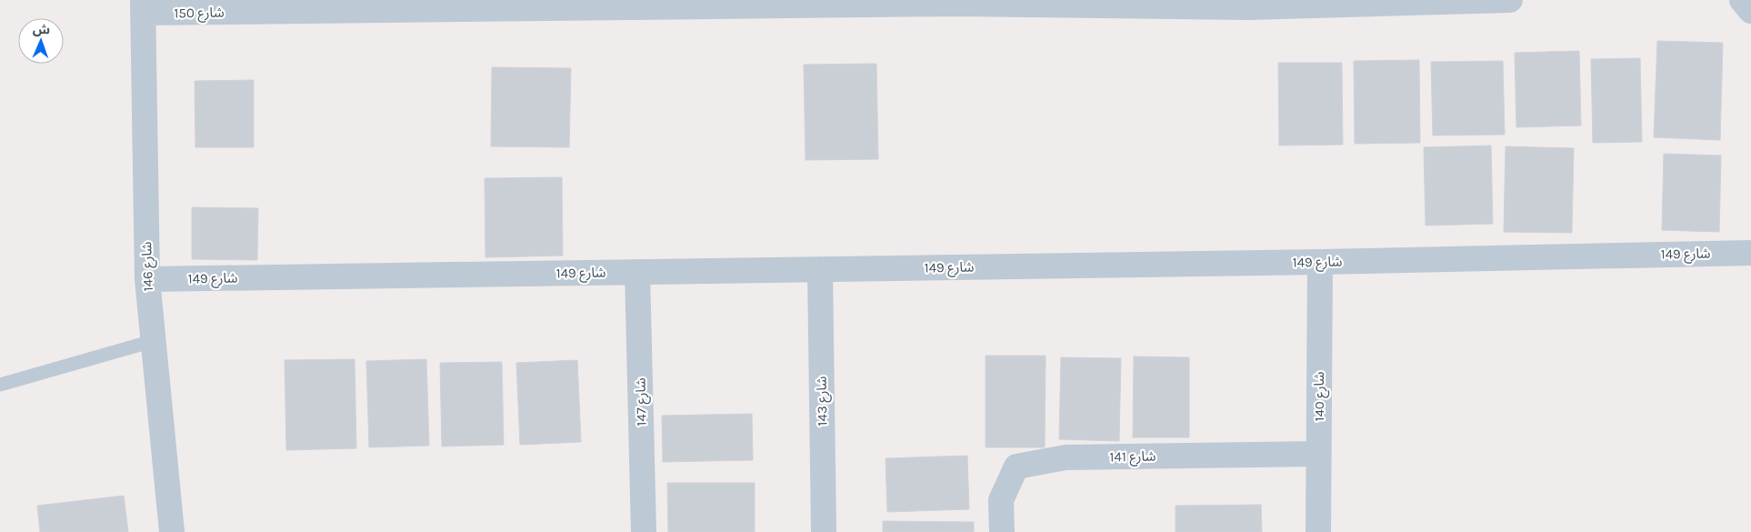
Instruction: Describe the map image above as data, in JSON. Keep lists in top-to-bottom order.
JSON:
{
  "streets": {
    "street": [
      "شارع 150",
      "شارع 149",
      "شارع 146",
      "شارع 140",
      "شارع 143",
      "شارع 147",
      "شارع 141"
    ]
  },
  "crossings": [
    ["شارع 150", "شارع 146"],
    ["شارع 149", "شارع 146"],
    ["شارع 149", "شارع 140"],
    ["شارع 149", "شارع 143"],
    ["شارع 149", "شارع 147"],
    ["شارع 140", "شارع 141"]
  ],
  "north": "top"
}
